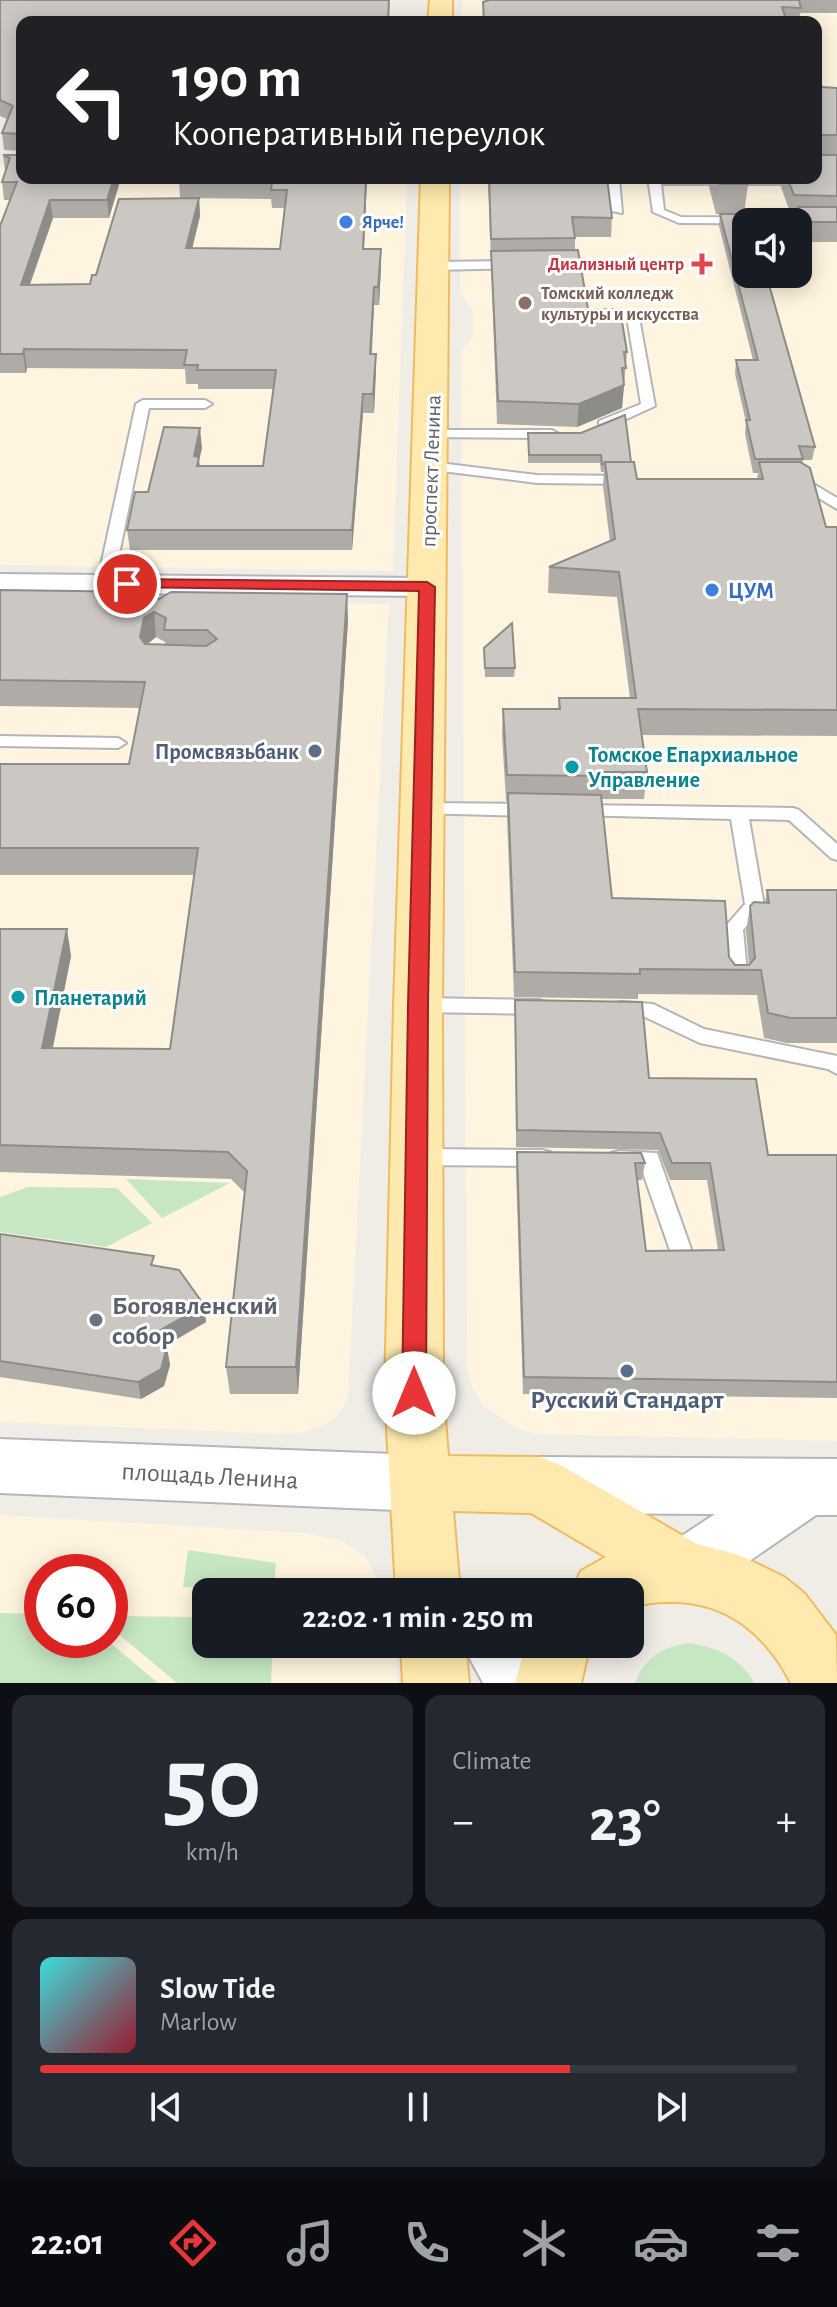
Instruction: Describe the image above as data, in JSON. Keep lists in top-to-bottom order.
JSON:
{
  "streets": {
    "main road": ["проспект Ленина", "площадь Ленина"]
  },
  "crossings": [
    ["проспект Ленина", "площадь Ленина"]
  ],
  "places": {
    "other": [
      "Ярче!",
      "Томский колледж культуры и искусства",
      "ЦУМ",
      "Промсвязьбанк",
      "Томское Епархиальное Управление",
      "Планетарий",
      "Богоявленский собор",
      "Русский Стандарт"
    ],
    "health": ["Диализный центр"]
  },
  "page": {
    "turn": ["190 m", "Кооперативный переулок"],
    "limit": "60",
    "trip": "22:02 · 1 min · 250 m",
    "tile": [
      ["50", "km/h"],
      "Climate"
    ],
    "heat": ["−", "23°", "+"],
    "song": ["Slow Tide", "Marlow"],
    "tabs": "22:01"
  }
}
